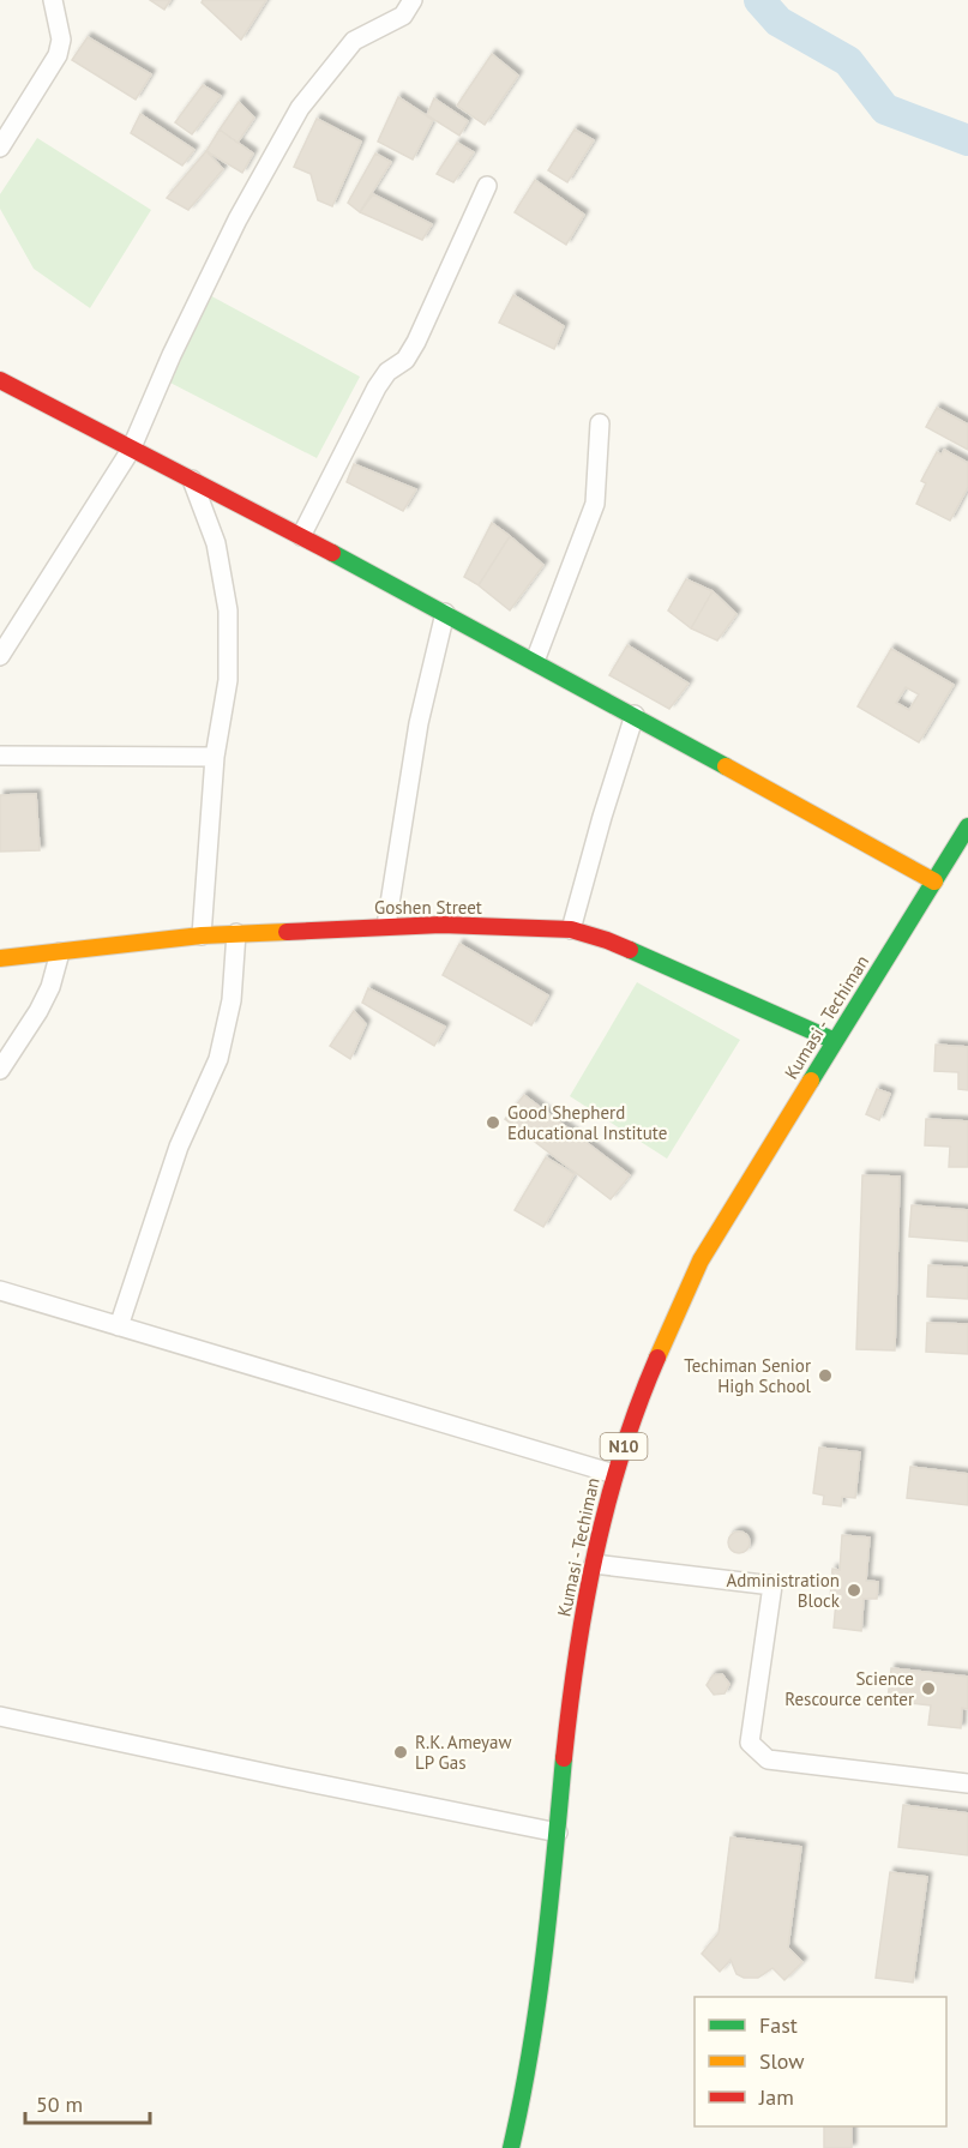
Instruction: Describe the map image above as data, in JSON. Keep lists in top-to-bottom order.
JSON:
{
  "streets": {
    "main road": ["Goshen Street", "Kumasi - Techiman", "N10"]
  },
  "crossings": [
    ["Goshen Street", "Kumasi - Techiman"]
  ],
  "places": [
    "Good Shepherd Educational Institute",
    "Techiman Senior High School",
    "Administration Block",
    "Science Rescource center",
    "R.K. Ameyaw LP Gas"
  ],
  "legend": ["Fast", "Slow", "Jam"],
  "scale_bar": "50 m"
}
